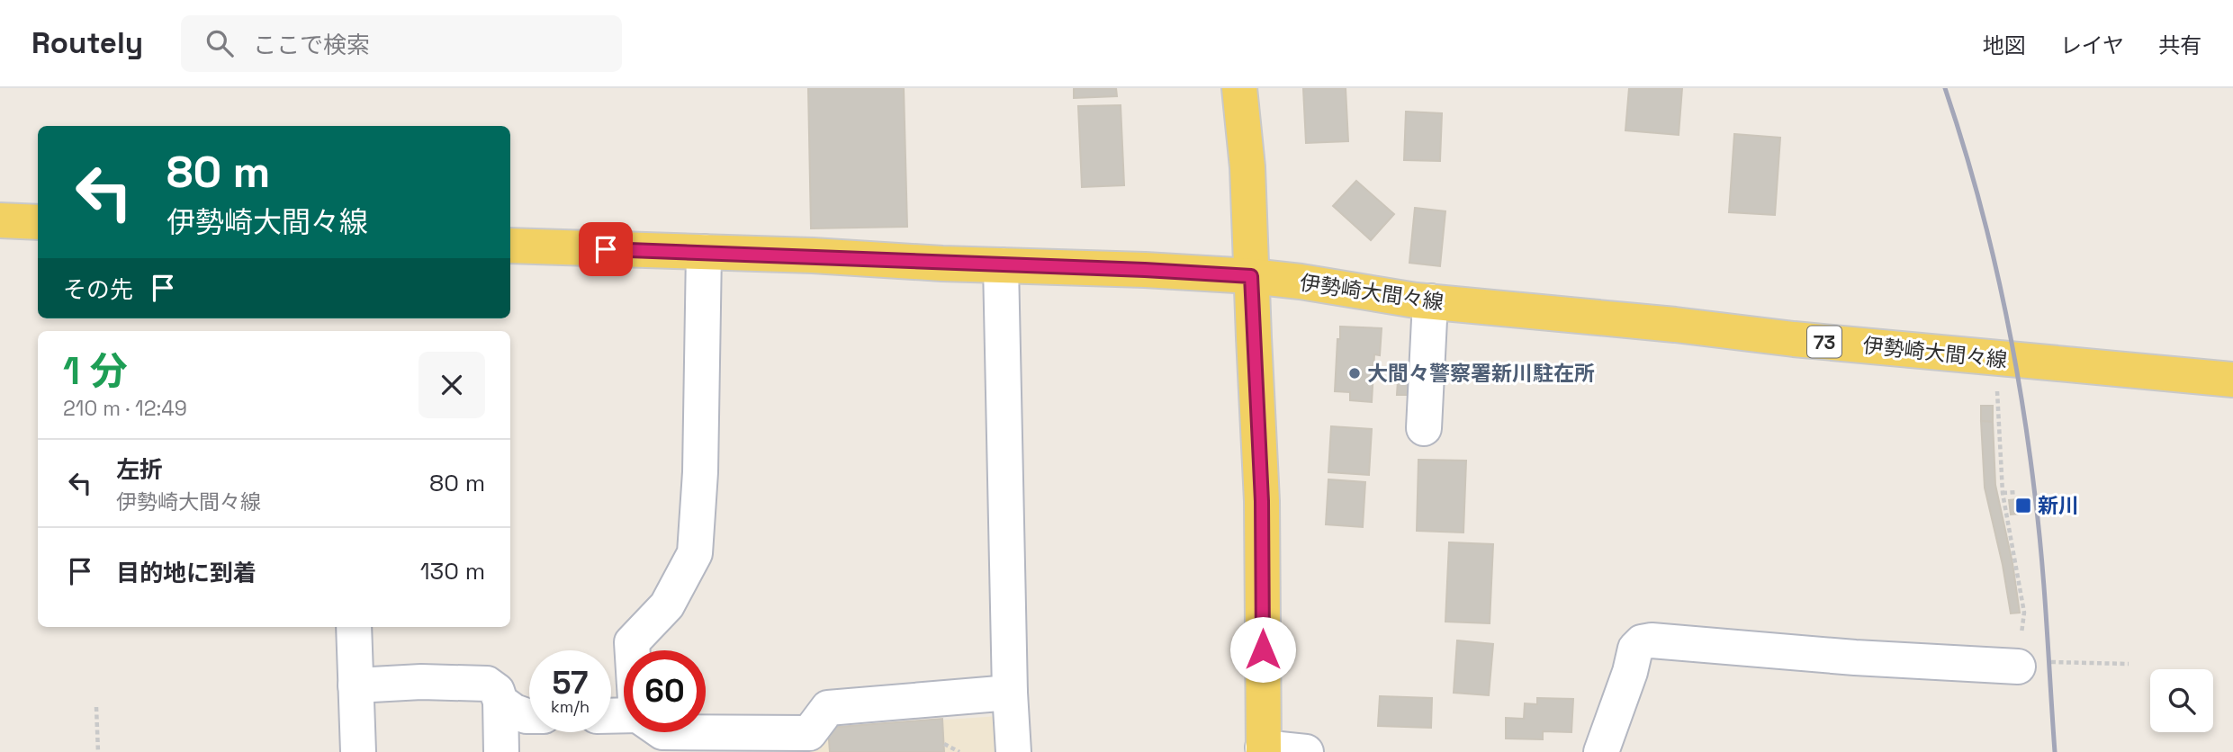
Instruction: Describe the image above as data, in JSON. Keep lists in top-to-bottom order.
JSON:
{
  "streets": {
    "main road": ["伊勢崎大間々線", "73"]
  },
  "places": {
    "other": ["大間々警察署新川駐在所"],
    "transit": ["新川"]
  },
  "page": {
    "header": "Routely",
    "search": "ここで検索",
    "nav": ["地図", "レイヤ", "共有"],
    "turn": ["80 m", "伊勢崎大間々線"],
    "then": "その先",
    "heading": ["1 分", "210 m · 12:49"],
    "list": [
      {
        "name": "左折",
        "note": "伊勢崎大間々線",
        "value": "80 m"
      },
      {
        "name": "目的地に到着",
        "value": "130 m"
      }
    ],
    "speed": "57 km/h",
    "limit": "60"
  }
}
